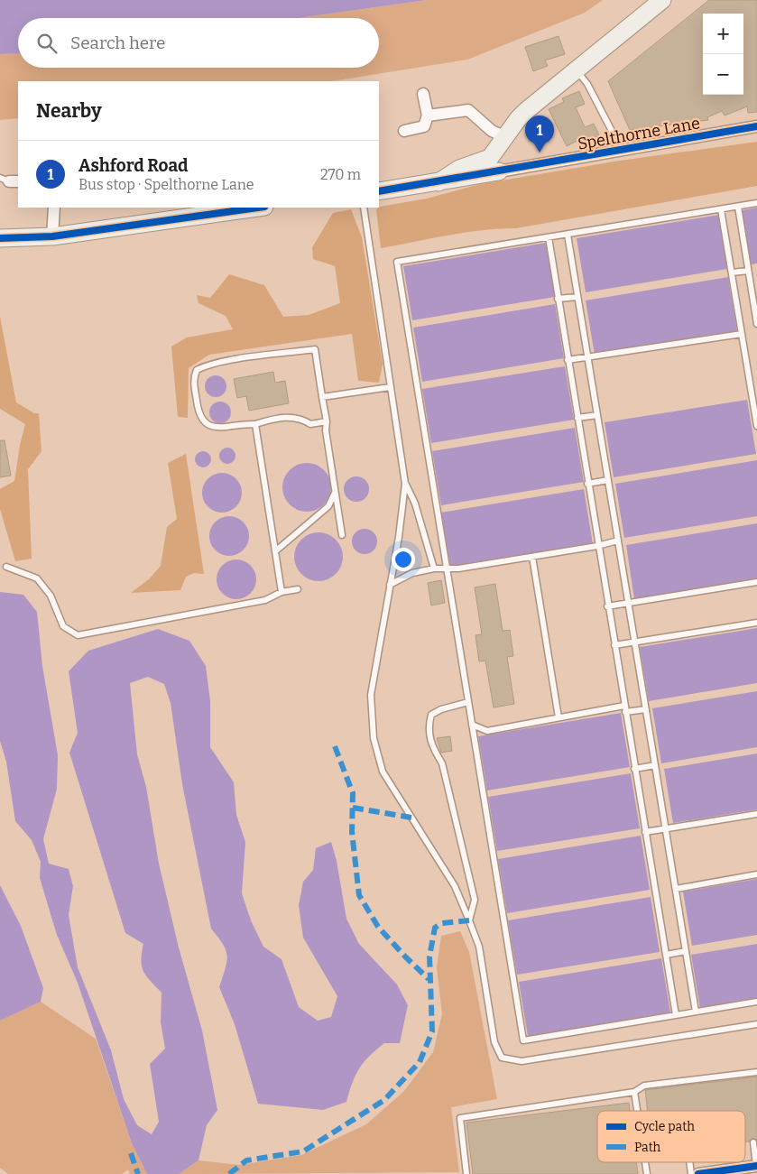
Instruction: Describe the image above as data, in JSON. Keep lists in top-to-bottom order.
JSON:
{
  "streets": {
    "street": ["Spelthorne Lane"]
  },
  "legend": ["Cycle path", "Path"],
  "page": {
    "map_buttons": ["+", "−"],
    "search": "Search here",
    "heading": "Nearby",
    "pins": "1",
    "list": [
      {
        "mark": "1",
        "name": "Ashford Road",
        "note": "Bus stop · Spelthorne Lane",
        "value": "270 m"
      }
    ]
  }
}
